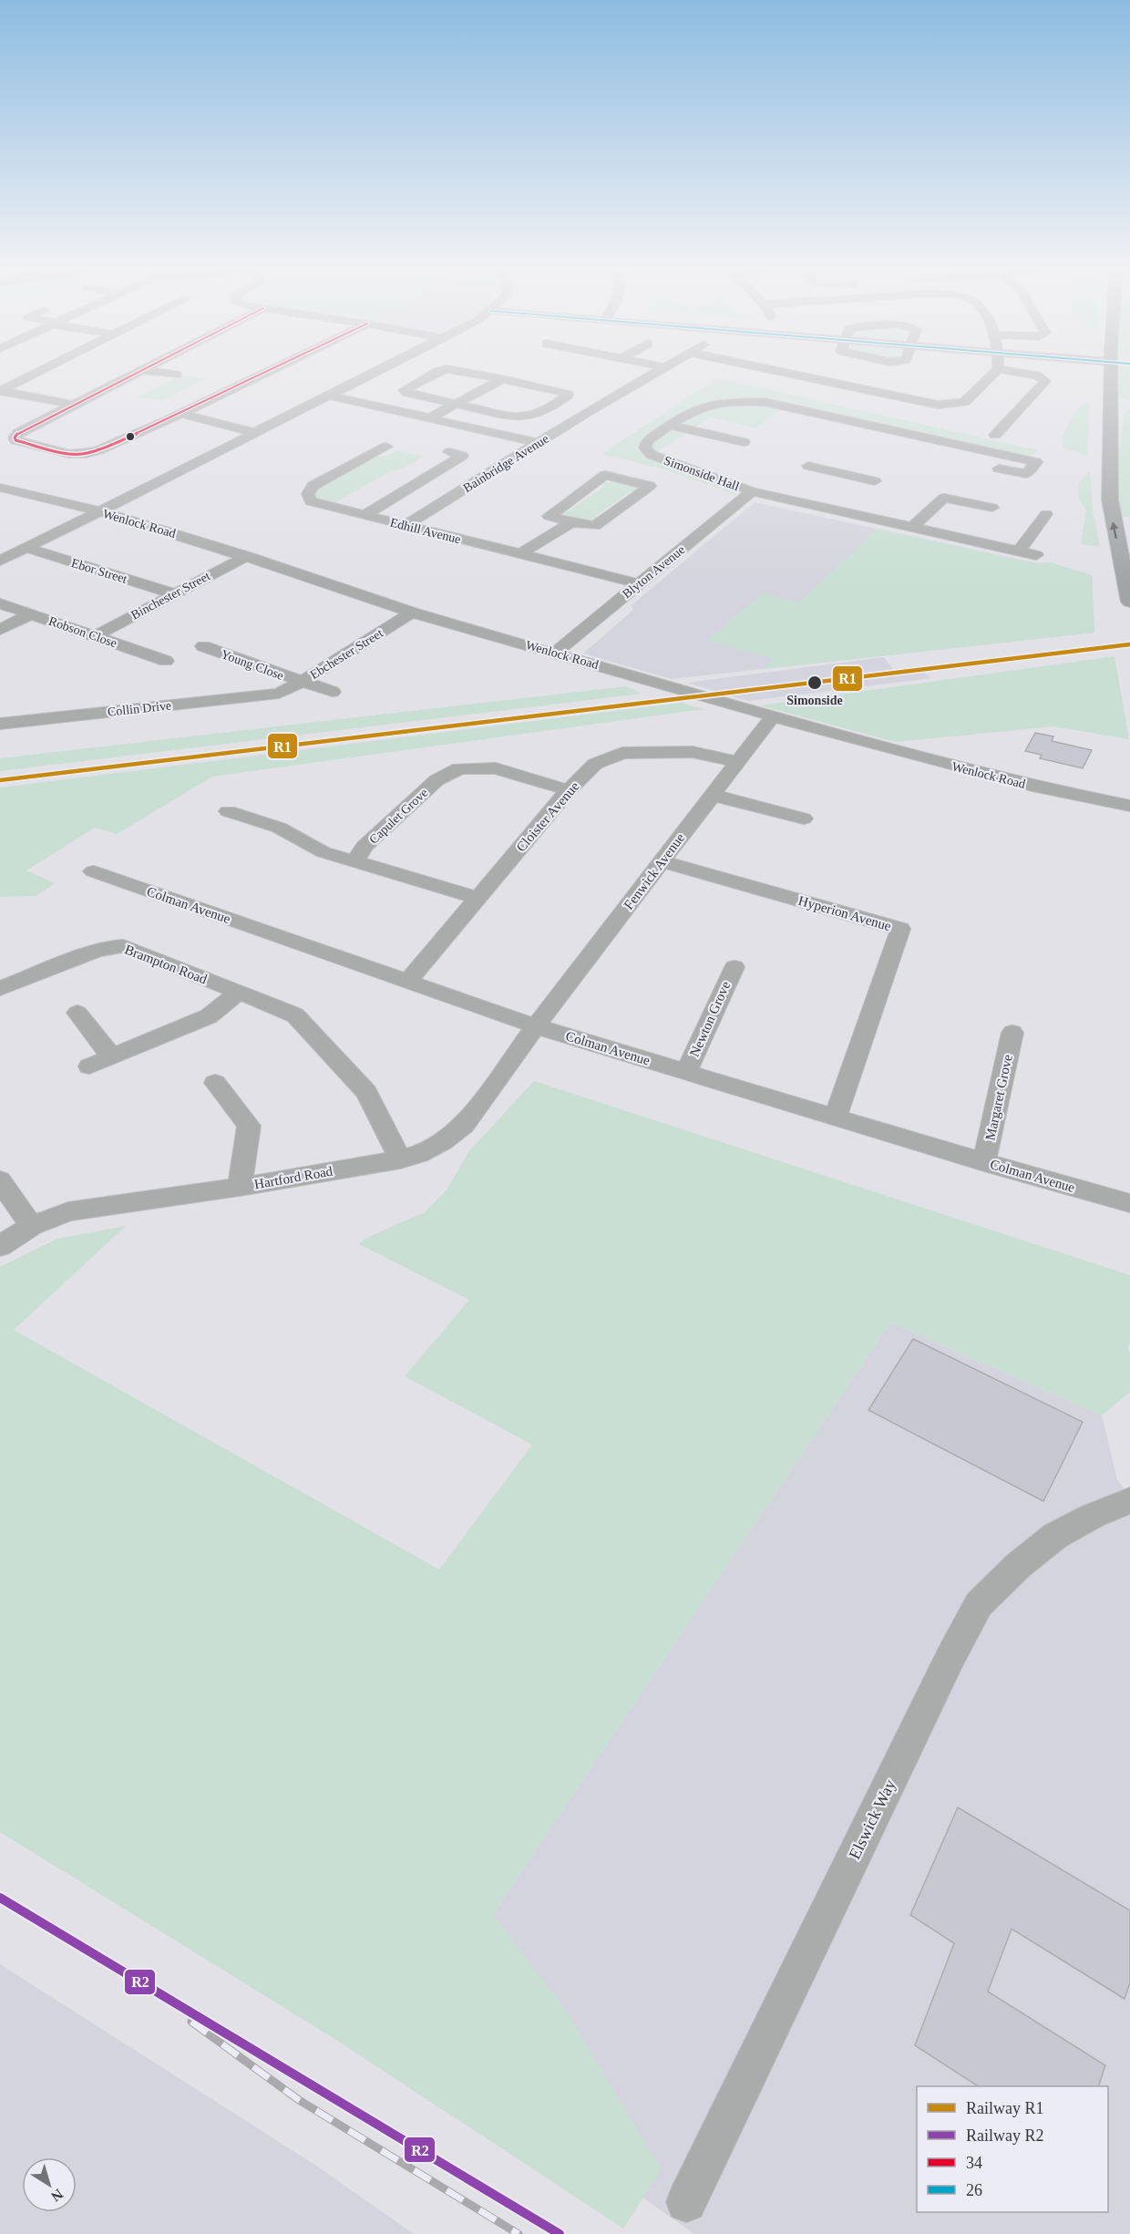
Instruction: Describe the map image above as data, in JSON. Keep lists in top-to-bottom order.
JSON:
{
  "streets": {
    "street": [
      "Bainbridge Avenue",
      "Simonside Hall",
      "Wenlock Road",
      "Edhill Avenue",
      "Ebor Street",
      "Blyton Avenue",
      "Binchester Street",
      "Robson Close",
      "Ebchester Street",
      "Young Close",
      "Collin Drive",
      "Capulet Grove",
      "Cloister Avenue",
      "Fenwick Avenue",
      "Colman Avenue",
      "Hyperion Avenue",
      "Brampton Road",
      "Newton Grove",
      "Margaret Grove",
      "Hartford Road",
      "Elswick Way"
    ]
  },
  "crossings": [
    ["Bainbridge Avenue", "Edhill Avenue"],
    ["Simonside Hall", "Blyton Avenue"],
    ["Wenlock Road", "Blyton Avenue"],
    ["Wenlock Road", "Binchester Street"],
    ["Wenlock Road", "Ebchester Street"],
    ["Wenlock Road", "Fenwick Avenue"],
    ["Edhill Avenue", "Blyton Avenue"],
    ["Ebor Street", "Binchester Street"],
    ["Binchester Street", "Robson Close"],
    ["Ebchester Street", "Young Close"],
    ["Ebchester Street", "Collin Drive"],
    ["Capulet Grove", "Cloister Avenue"],
    ["Cloister Avenue", "Fenwick Avenue"],
    ["Cloister Avenue", "Colman Avenue"],
    ["Fenwick Avenue", "Colman Avenue"],
    ["Fenwick Avenue", "Hyperion Avenue"],
    ["Fenwick Avenue", "Hartford Road"],
    ["Colman Avenue", "Hyperion Avenue"],
    ["Colman Avenue", "Newton Grove"],
    ["Colman Avenue", "Margaret Grove"],
    ["Colman Avenue", "Hartford Road"],
    ["Brampton Road", "Hartford Road"]
  ],
  "places": ["Simonside"],
  "lines": ["transit line 34", "rail line R1", "rail line R2"],
  "legend": [
    "Railway R1",
    "Railway R2",
    "34",
    "26"
  ],
  "north": "bottom right"
}
